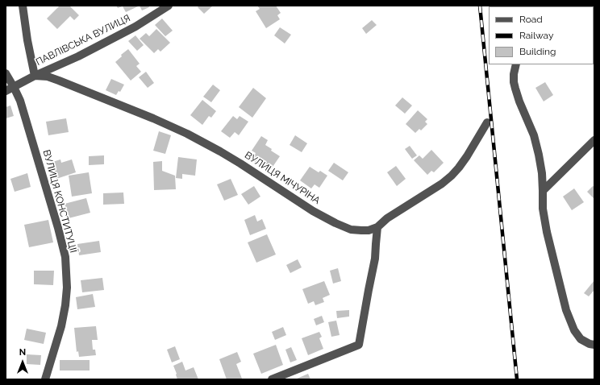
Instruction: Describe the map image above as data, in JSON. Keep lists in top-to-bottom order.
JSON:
{
  "streets": {
    "street": ["ПАВЛІВСЬКА ВУЛИЦЯ", "ВУЛИЦЯ МІЧУРІНА", "ВУЛИЦЯ КОНСТИТУЦІЇ"]
  },
  "crossings": [
    ["ПАВЛІВСЬКА ВУЛИЦЯ", "ВУЛИЦЯ МІЧУРІНА"],
    ["ПАВЛІВСЬКА ВУЛИЦЯ", "ВУЛИЦЯ КОНСТИТУЦІЇ"]
  ],
  "legend": ["Road", "Railway", "Building"],
  "north": "top"
}
